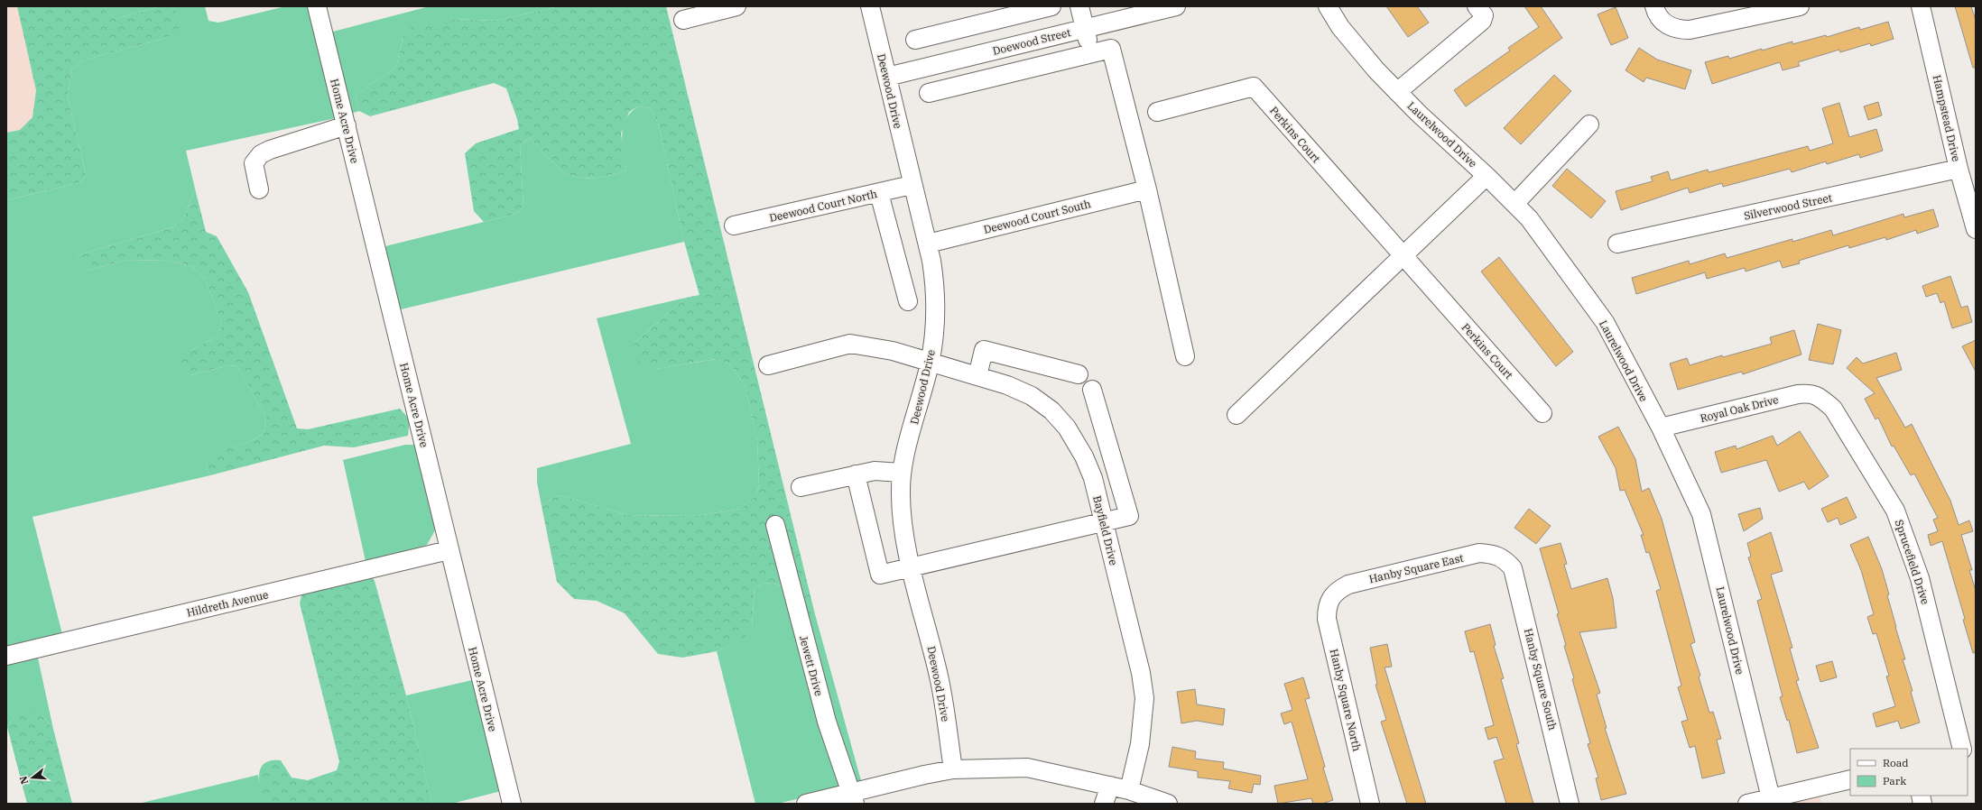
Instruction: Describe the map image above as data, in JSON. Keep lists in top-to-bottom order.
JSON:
{
  "streets": {
    "street": [
      "Doewood Street",
      "Deewood Drive",
      "Hampstead Drive",
      "Home Acre Drive",
      "Perkins Court",
      "Laurelwood Drive",
      "Deewood Court North",
      "Silverwood Street",
      "Deewood Court South",
      "Royal Oak Drive",
      "Bayfield Drive",
      "Sprucefield Drive",
      "Hanby Square East",
      "Hildreth Avenue",
      "Jewett Drive",
      "Hanby Square South",
      "Hanby Square North"
    ]
  },
  "crossings": [
    ["Doewood Street", "Deewood Drive"],
    ["Deewood Drive", "Deewood Court North"],
    ["Deewood Drive", "Deewood Court South"],
    ["Deewood Drive", "Bayfield Drive"],
    ["Hampstead Drive", "Silverwood Street"],
    ["Home Acre Drive", "Hildreth Avenue"],
    ["Laurelwood Drive", "Royal Oak Drive"],
    ["Royal Oak Drive", "Sprucefield Drive"],
    ["Hanby Square East", "Hanby Square South"],
    ["Hanby Square East", "Hanby Square North"]
  ],
  "legend": ["Road", "Park"],
  "north": "left"
}
